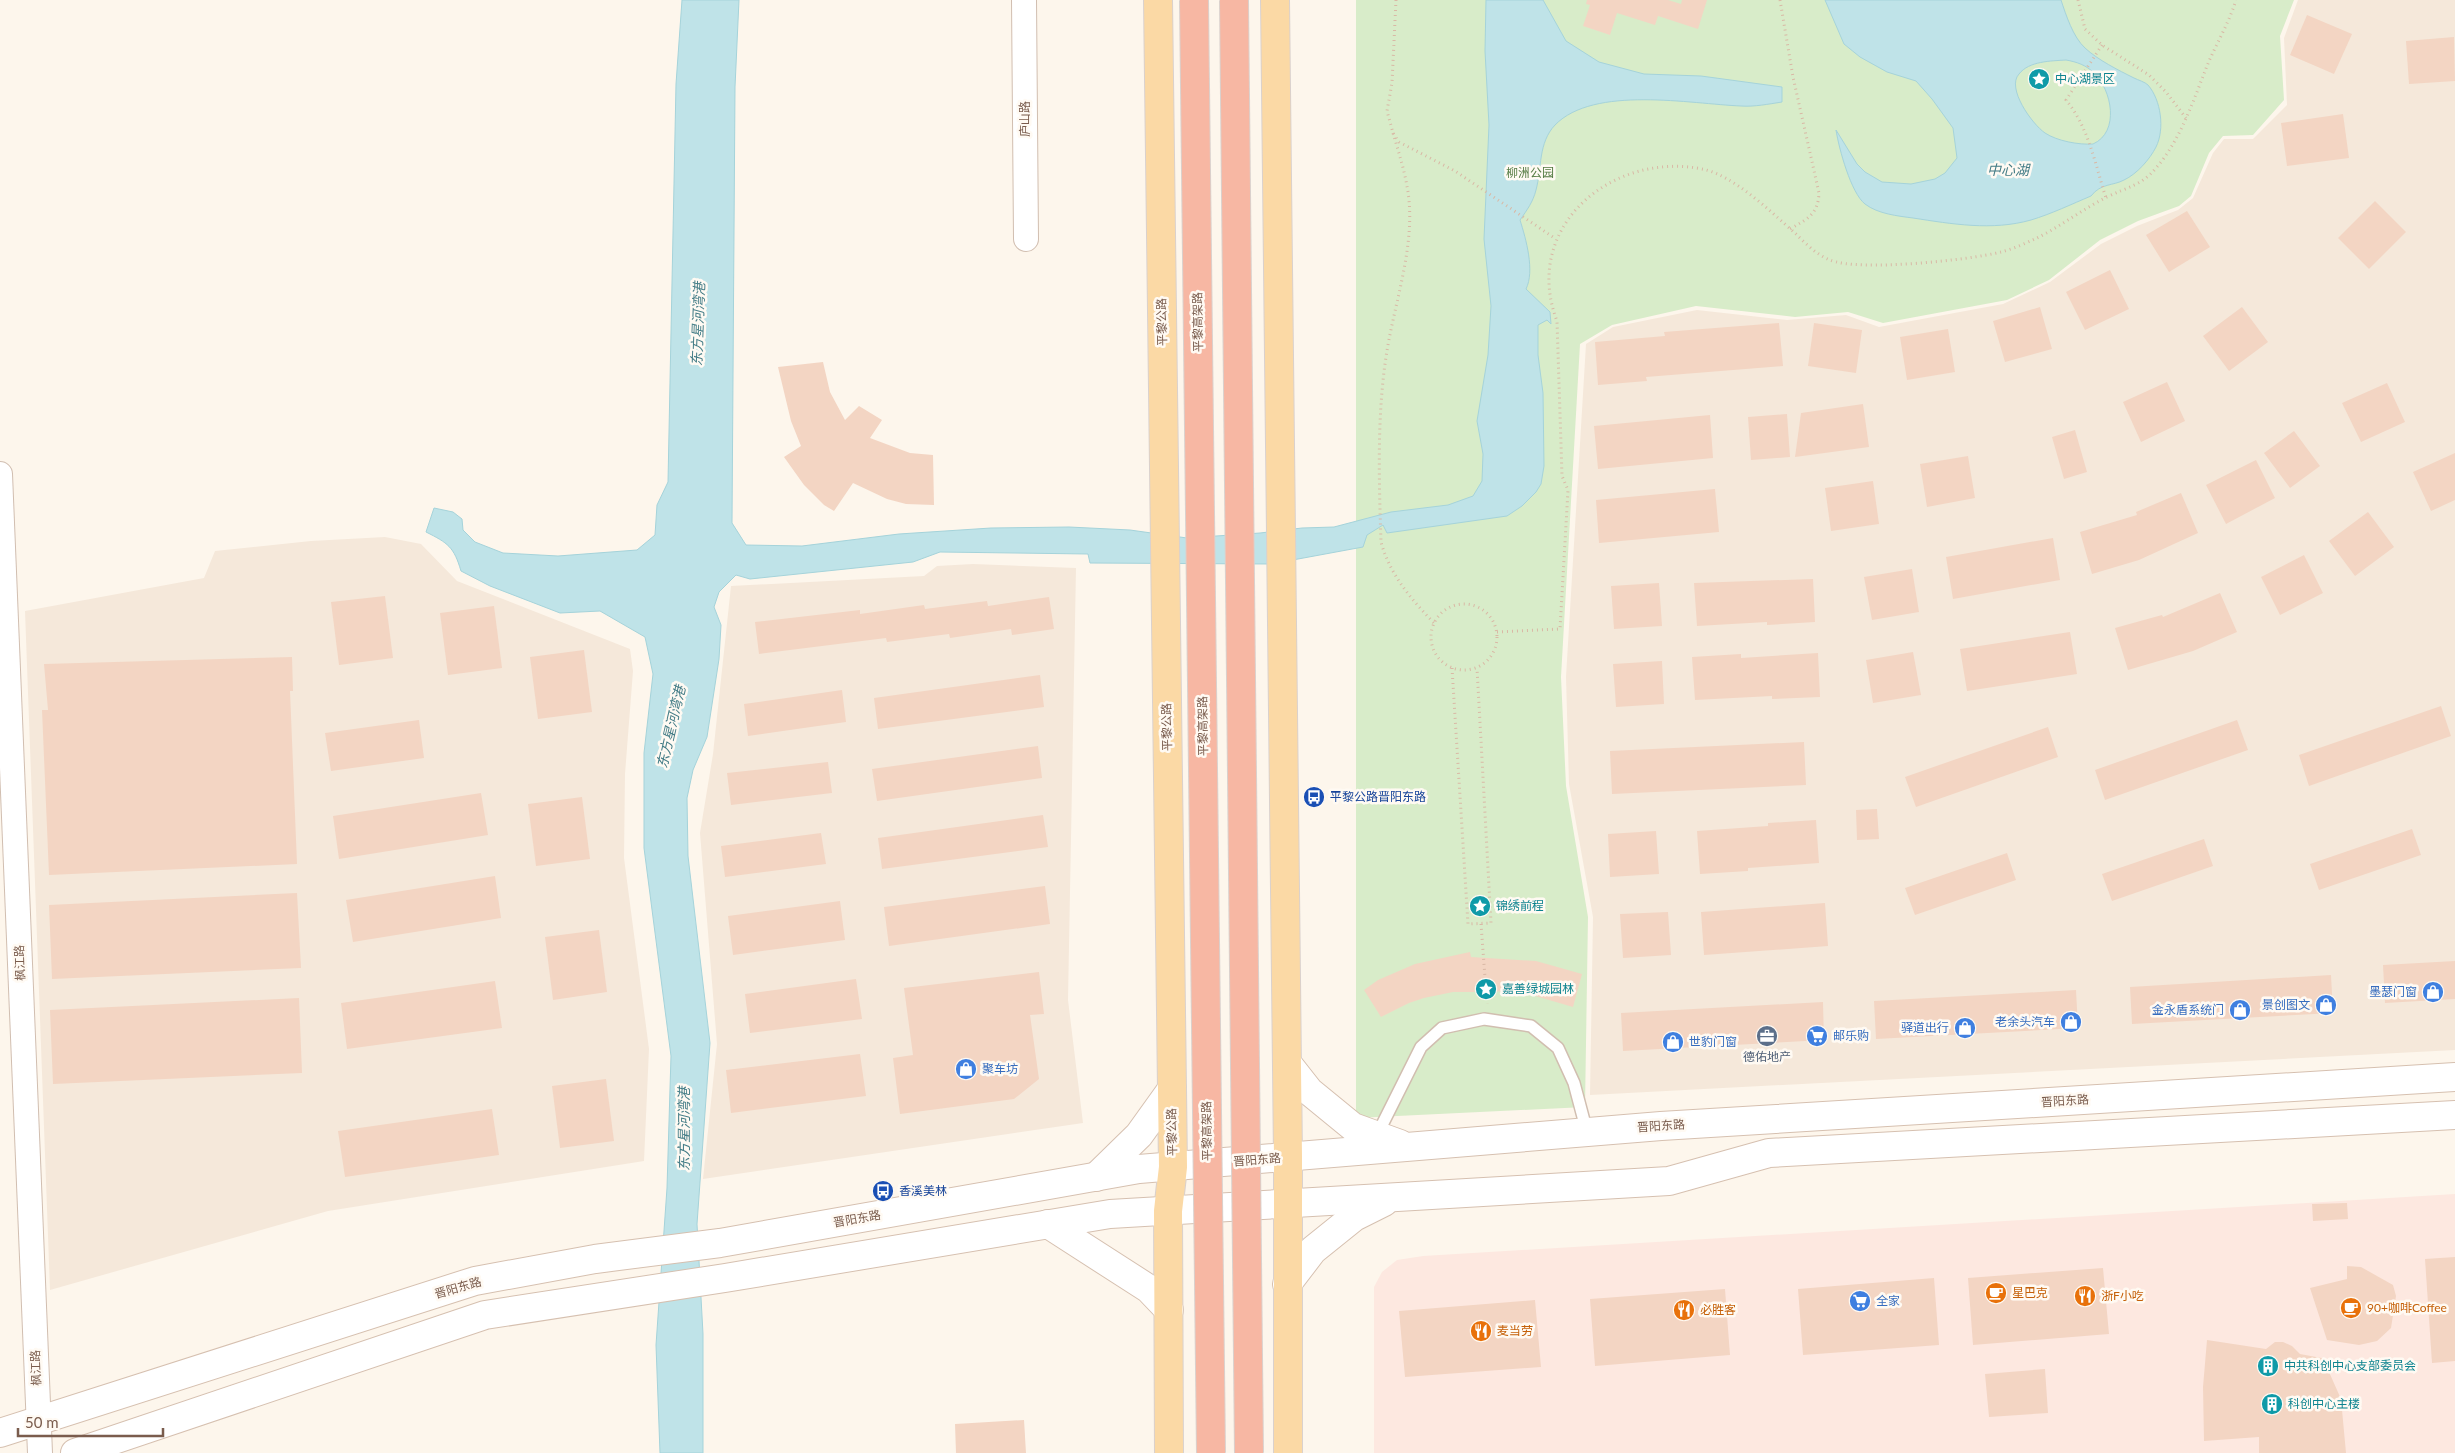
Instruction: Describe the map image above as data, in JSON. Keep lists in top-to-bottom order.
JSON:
{
  "streets": {
    "highway": ["平黎高架路"],
    "main road": ["平黎公路", "晋阳东路"],
    "street": ["庐山路", "枫江路"]
  },
  "crossings": [
    ["平黎公路", "晋阳东路"],
    ["枫江路", "晋阳东路"]
  ],
  "water": ["中心湖", "东方星河湾港"],
  "parks": ["柳洲公园"],
  "places": {
    "place": ["中心湖景区", "锦绣前程", "嘉善绿城园林"],
    "bus stop": ["平黎公路晋阳东路", "香溪美林"],
    "shop": [
      "墨瑟门窗",
      "景创图文",
      "金永盾系统门",
      "老余头汽车",
      "驿道出行",
      "世豹门窗",
      "聚车坊"
    ],
    "office": ["德佑地产"],
    "supermarket": ["邮乐购", "全家"],
    "cafe": ["星巴克", "90+咖啡Coffee"],
    "restaurant": ["浙F小吃", "必胜客", "麦当劳"],
    "building": ["中共科创中心支部委员会", "科创中心主楼"]
  },
  "scale_bar": "50 m"
}
